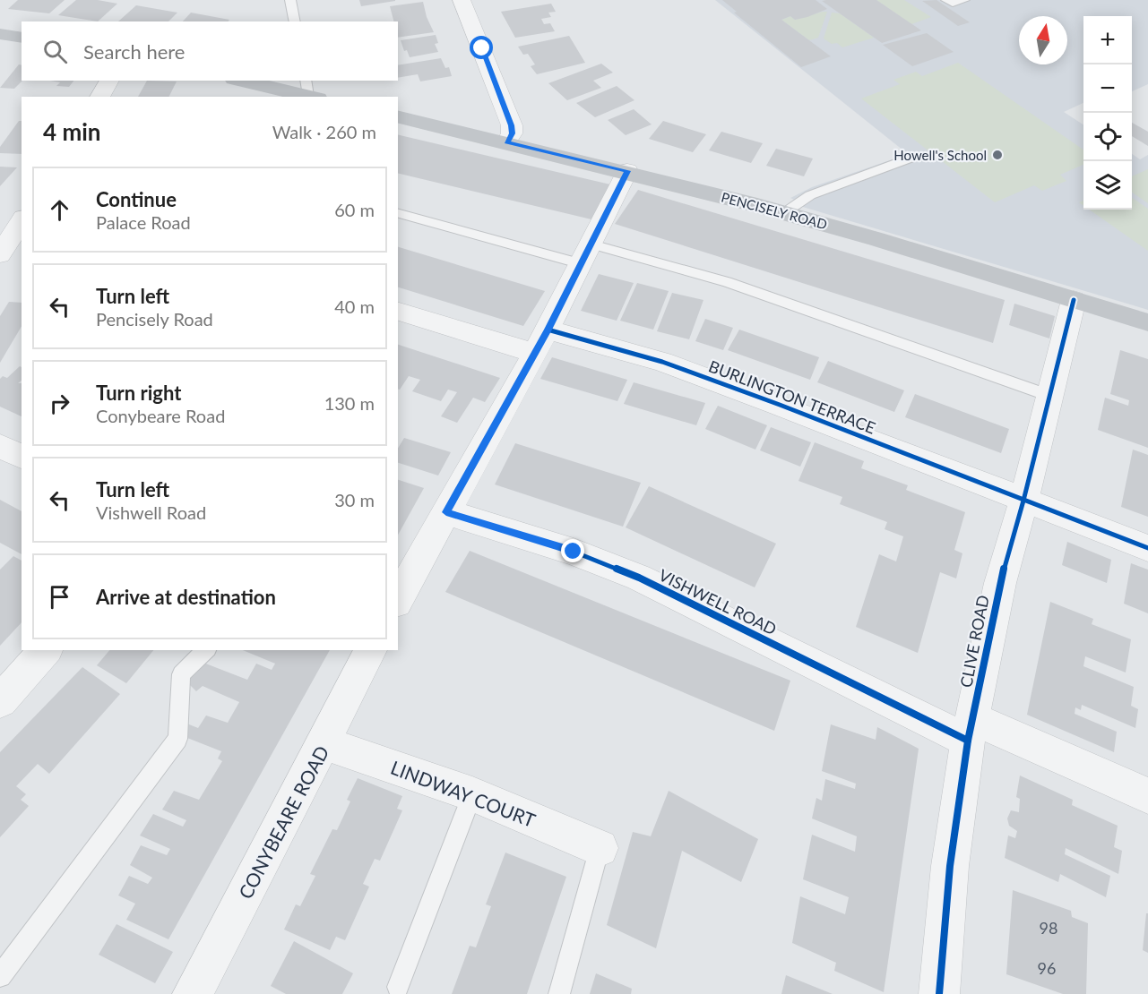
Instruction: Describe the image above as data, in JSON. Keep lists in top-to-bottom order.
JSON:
{
  "streets": {
    "main road": ["PENCISELY ROAD"],
    "street": [
      "BURLINGTON TERRACE",
      "VISHWELL ROAD",
      "CLIVE ROAD",
      "LINDWAY COURT",
      "CONYBEARE ROAD"
    ]
  },
  "crossings": [
    ["PENCISELY ROAD", "CLIVE ROAD"],
    ["BURLINGTON TERRACE", "CLIVE ROAD"],
    ["VISHWELL ROAD", "CLIVE ROAD"],
    ["LINDWAY COURT", "CONYBEARE ROAD"]
  ],
  "places": ["Howell's School"],
  "house_numbers": ["98", "96"],
  "north": "top",
  "page": {
    "map_buttons": ["+", "−"],
    "search": "Search here",
    "heading": ["4 min", "Walk · 260 m"],
    "list": [
      ["Continue", "Palace Road", "60 m"],
      ["Turn left", "Pencisely Road", "40 m"],
      ["Turn right", "Conybeare Road", "130 m"],
      ["Turn left", "Vishwell Road", "30 m"],
      "Arrive at destination"
    ]
  }
}
